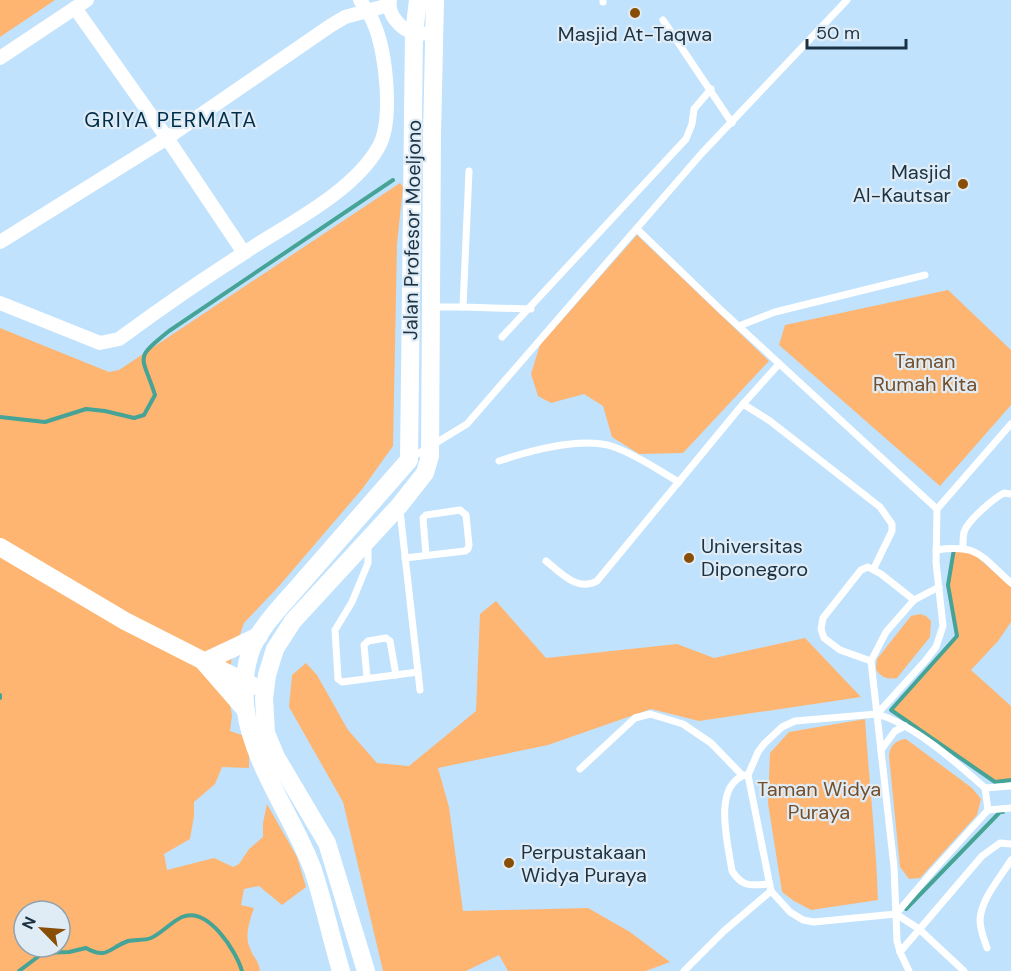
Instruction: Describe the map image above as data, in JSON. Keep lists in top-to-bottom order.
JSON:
{
  "streets": {
    "street": ["Jalan Profesor Moeljono"]
  },
  "districts": ["GRIYA PERMATA"],
  "parks": ["Taman Rumah Kita", "Taman Widya Puraya"],
  "places": [
    "Masjid At-Taqwa",
    "Masjid Al-Kautsar",
    "Universitas Diponegoro",
    "Perpustakaan Widya Puraya"
  ],
  "scale_bar": "50 m",
  "north": "top left"
}
